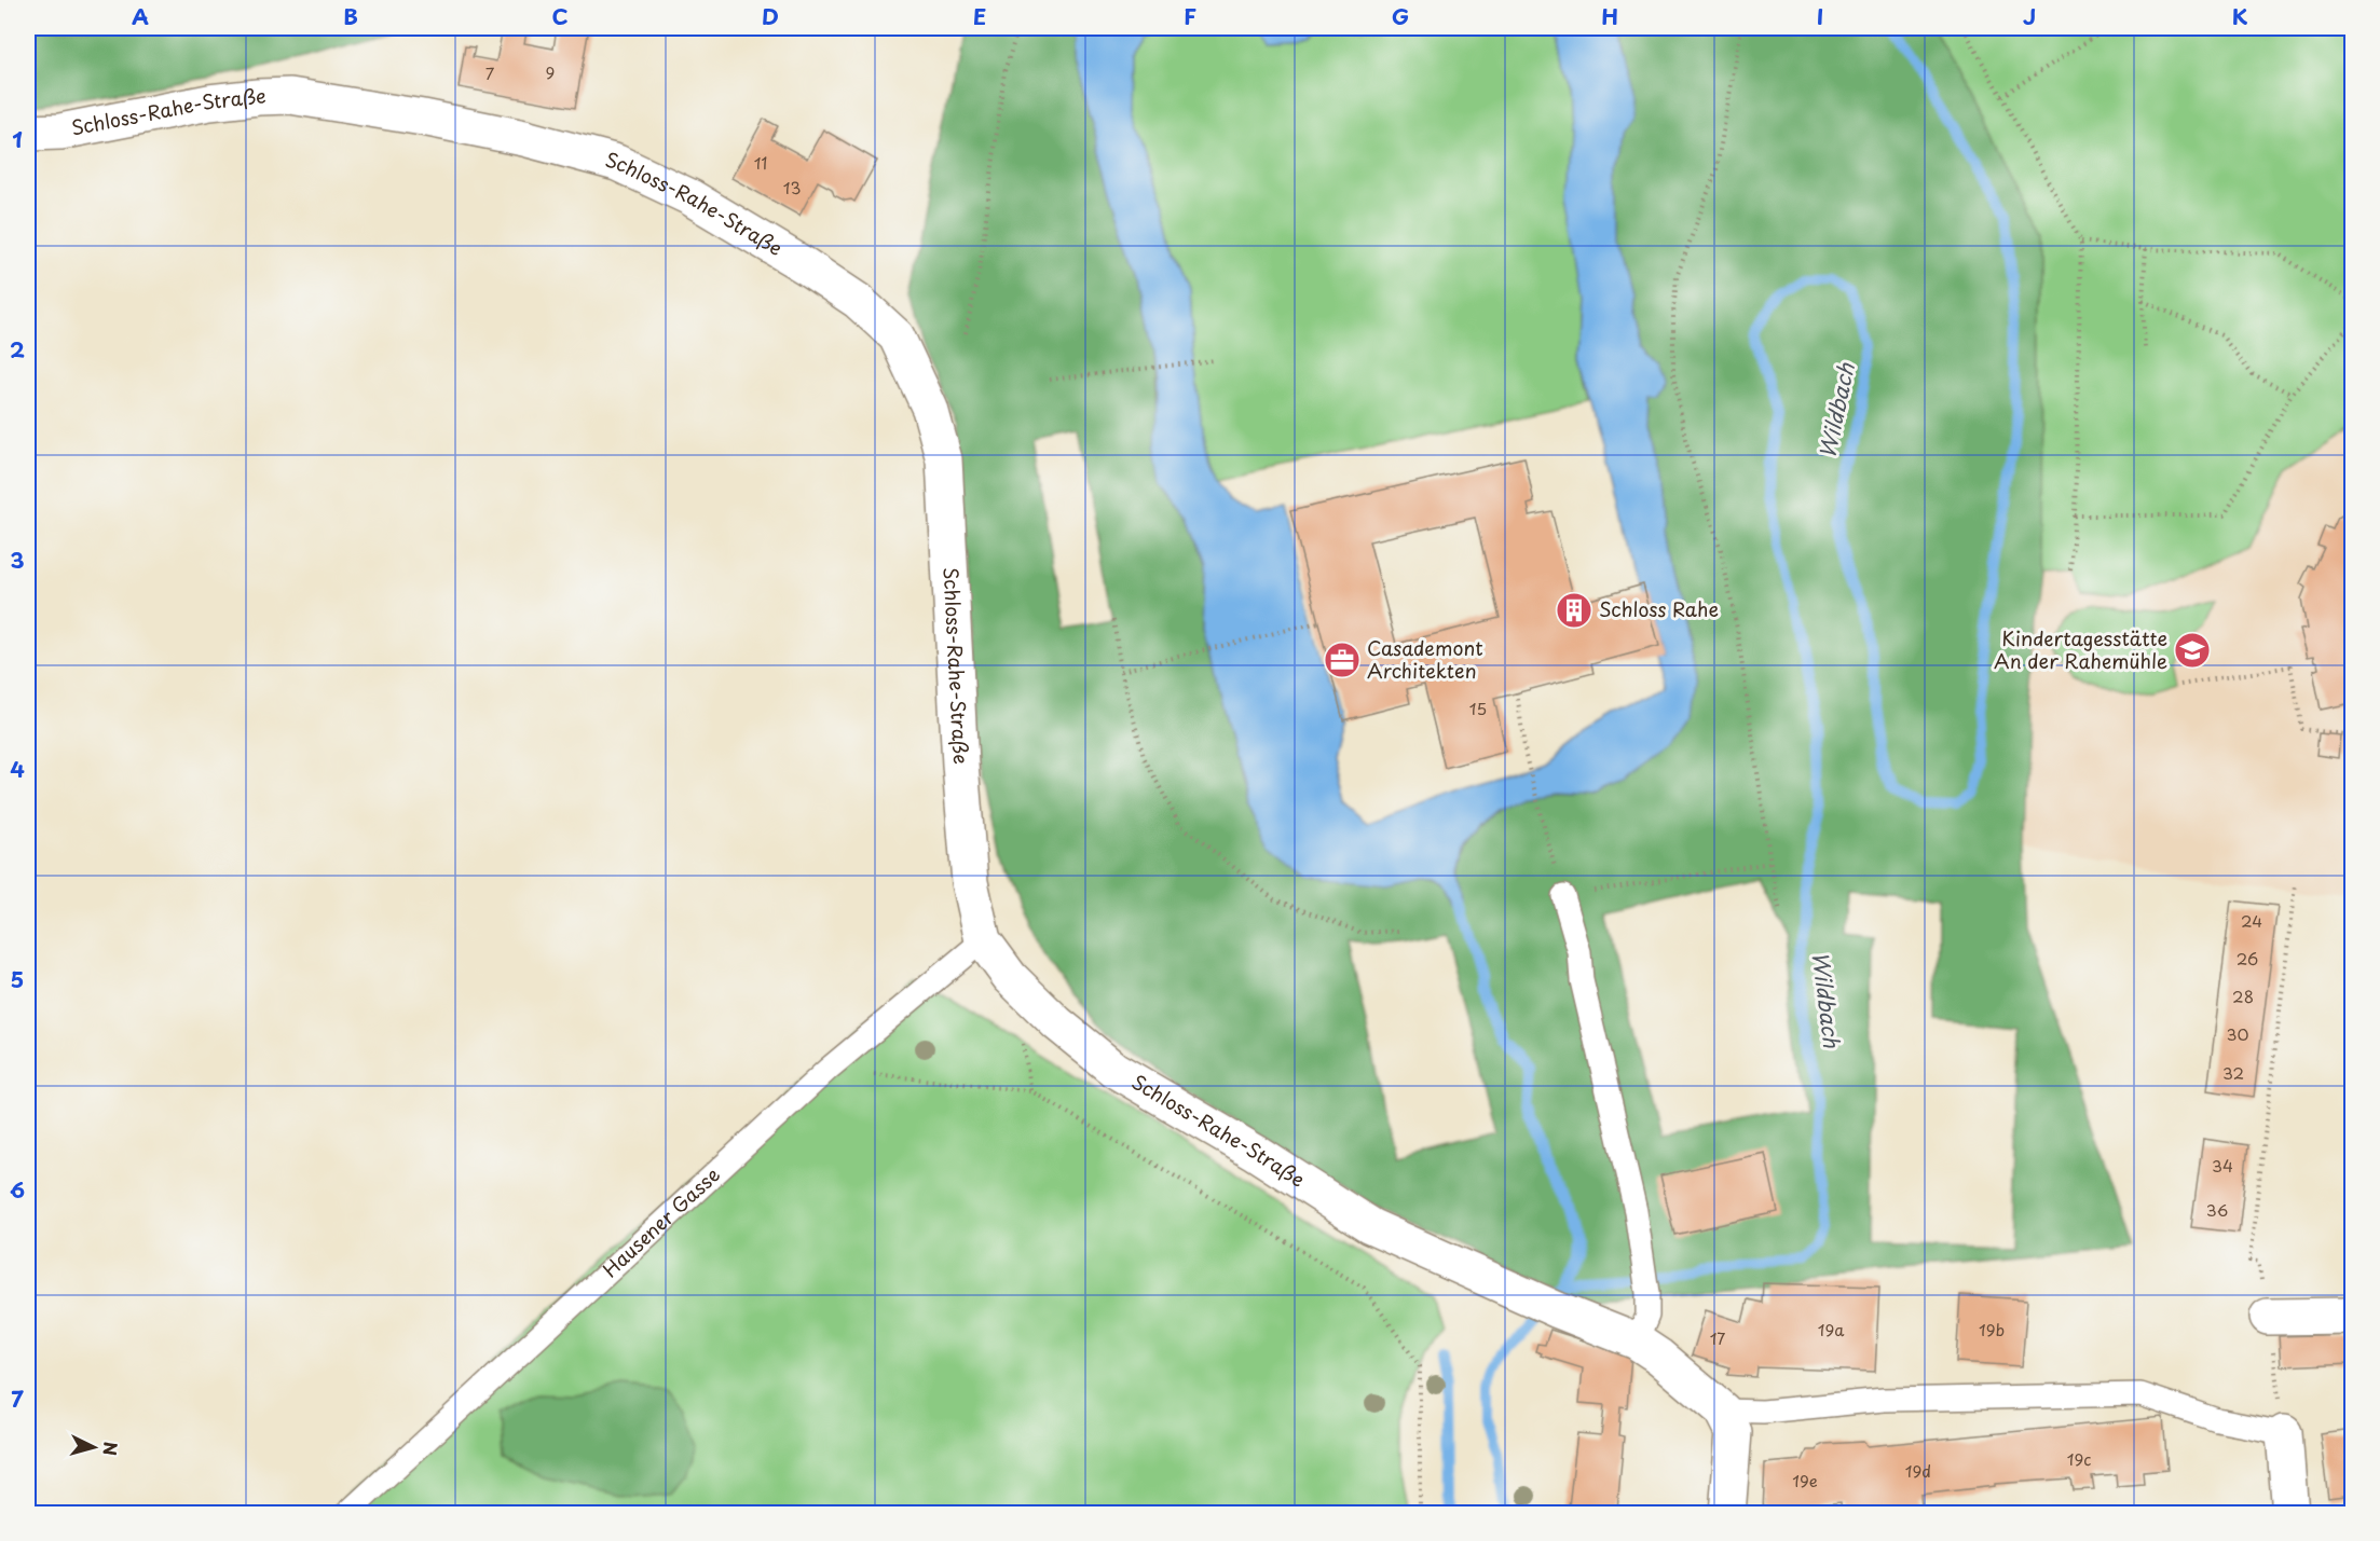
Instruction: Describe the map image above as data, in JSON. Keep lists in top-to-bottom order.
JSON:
{
  "streets": {
    "street": ["Schloss-Rahe-Straße"],
    "lane": ["Hausener Gasse"]
  },
  "crossings": [
    ["Schloss-Rahe-Straße", "Hausener Gasse"]
  ],
  "water": ["Wildbach"],
  "places": {
    "building": ["Schloss Rahe"],
    "school or university": ["Kindertagesstätte An der Rahemühle"],
    "office": ["Casademont Architekten"]
  },
  "house_numbers": [
    "9",
    "7",
    "11",
    "13",
    "15",
    "24",
    "26",
    "28",
    "30",
    "32",
    "34",
    "36",
    "19a",
    "19b",
    "17",
    "19c",
    "19d",
    "19e"
  ],
  "north": "right",
  "grid": {
    "columns": [
      "A",
      "B",
      "C",
      "D",
      "E",
      "F",
      "G",
      "H",
      "I",
      "J",
      "K"
    ],
    "rows": [
      "1",
      "2",
      "3",
      "4",
      "5",
      "6",
      "7"
    ]
  }
}
